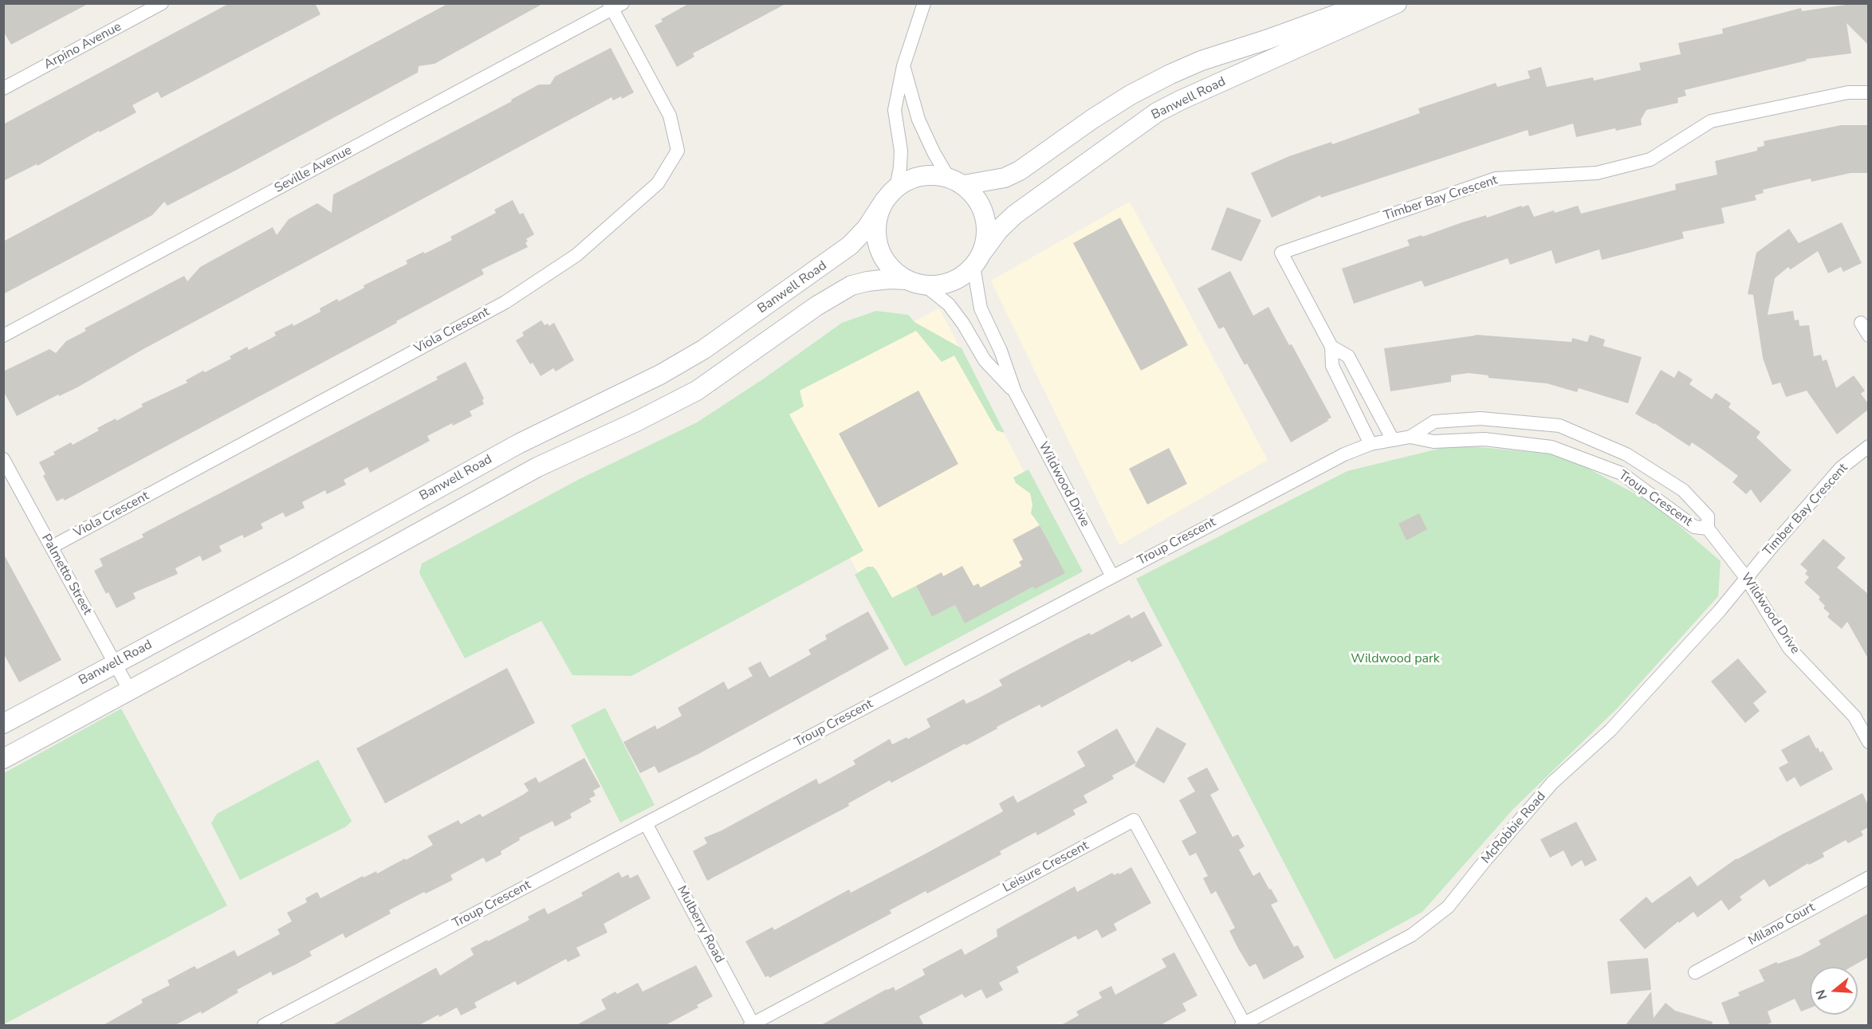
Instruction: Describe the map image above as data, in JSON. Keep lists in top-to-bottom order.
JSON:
{
  "streets": {
    "main road": ["Banwell Road"],
    "street": [
      "Arpino Avenue",
      "Seville Avenue",
      "Timber Bay Crescent",
      "Viola Crescent",
      "Wildwood Drive",
      "Troup Crescent",
      "Palmetto Street",
      "McRobbie Road",
      "Leisure Crescent",
      "Mulberry Road",
      "Milano Court"
    ]
  },
  "crossings": [
    ["Banwell Road", "Wildwood Drive"],
    ["Banwell Road", "Palmetto Street"],
    ["Seville Avenue", "Viola Crescent"],
    ["Timber Bay Crescent", "Wildwood Drive"],
    ["Timber Bay Crescent", "Troup Crescent"],
    ["Timber Bay Crescent", "McRobbie Road"],
    ["Viola Crescent", "Palmetto Street"],
    ["Wildwood Drive", "Troup Crescent"],
    ["Wildwood Drive", "McRobbie Road"],
    ["Troup Crescent", "Mulberry Road"],
    ["McRobbie Road", "Leisure Crescent"],
    ["Leisure Crescent", "Mulberry Road"]
  ],
  "parks": ["Wildwood park"],
  "north": "left"
}
